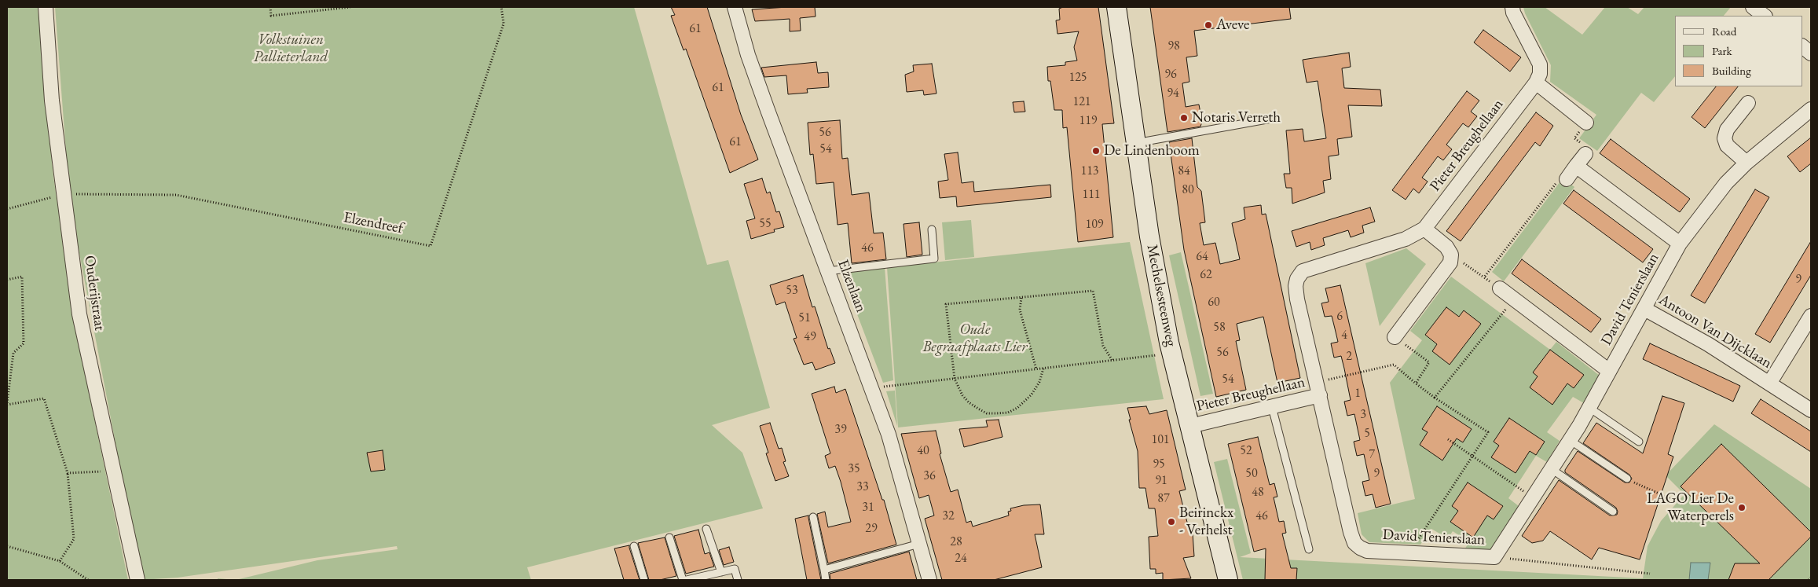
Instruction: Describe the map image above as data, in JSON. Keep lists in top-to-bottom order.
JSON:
{
  "streets": {
    "street": [
      "Pieter Breughellaan",
      "Elzenlaan",
      "Ouderijstraat",
      "Mechelsesteenweg",
      "David Tenierslaan",
      "Antoon Van Dijcklaan"
    ],
    "path": ["Elzendreef"]
  },
  "crossings": [
    ["Pieter Breughellaan", "Mechelsesteenweg"],
    ["Pieter Breughellaan", "David Tenierslaan"],
    ["Elzendreef", "Ouderijstraat"],
    ["David Tenierslaan", "Antoon Van Dijcklaan"]
  ],
  "parks": ["Volkstuinen Pallieterland", "Oude Begraafplaats Lier"],
  "places": [
    "Aveve",
    "Notaris Verreth",
    "De Lindenboom",
    "LAGO Lier De Waterperels",
    "Beirinckx - Verhelst"
  ],
  "house_numbers": [
    "61",
    "98",
    "96",
    "125",
    "61",
    "94",
    "121",
    "119",
    "56",
    "61",
    "54",
    "113",
    "84",
    "80",
    "111",
    "55",
    "109",
    "46",
    "64",
    "62",
    "9",
    "53",
    "60",
    "6",
    "51",
    "58",
    "4",
    "49",
    "56",
    "2",
    "54",
    "1",
    "3",
    "39",
    "5",
    "101",
    "40",
    "52",
    "7",
    "95",
    "35",
    "50",
    "9",
    "36",
    "91",
    "33",
    "48",
    "87",
    "31",
    "32",
    "46",
    "29",
    "28",
    "24"
  ],
  "legend": ["Road", "Park", "Building"]
}
